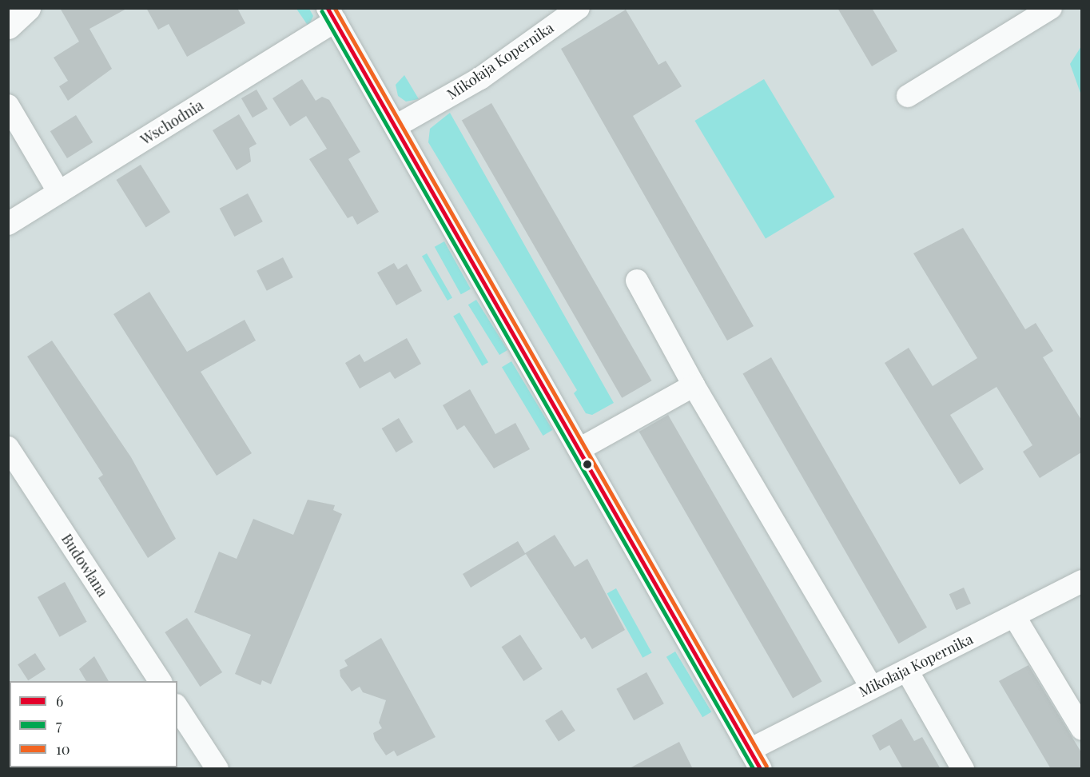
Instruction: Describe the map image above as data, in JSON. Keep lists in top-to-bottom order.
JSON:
{
  "streets": {
    "street": ["Mikołaja Kopernika", "Wschodnia", "Budowlana"]
  },
  "crossings": [
    ["Mikołaja Kopernika", "Wschodnia"]
  ],
  "lines": ["transit line 6", "transit line 10", "transit line 7"],
  "legend": ["6", "7", "10"]
}
